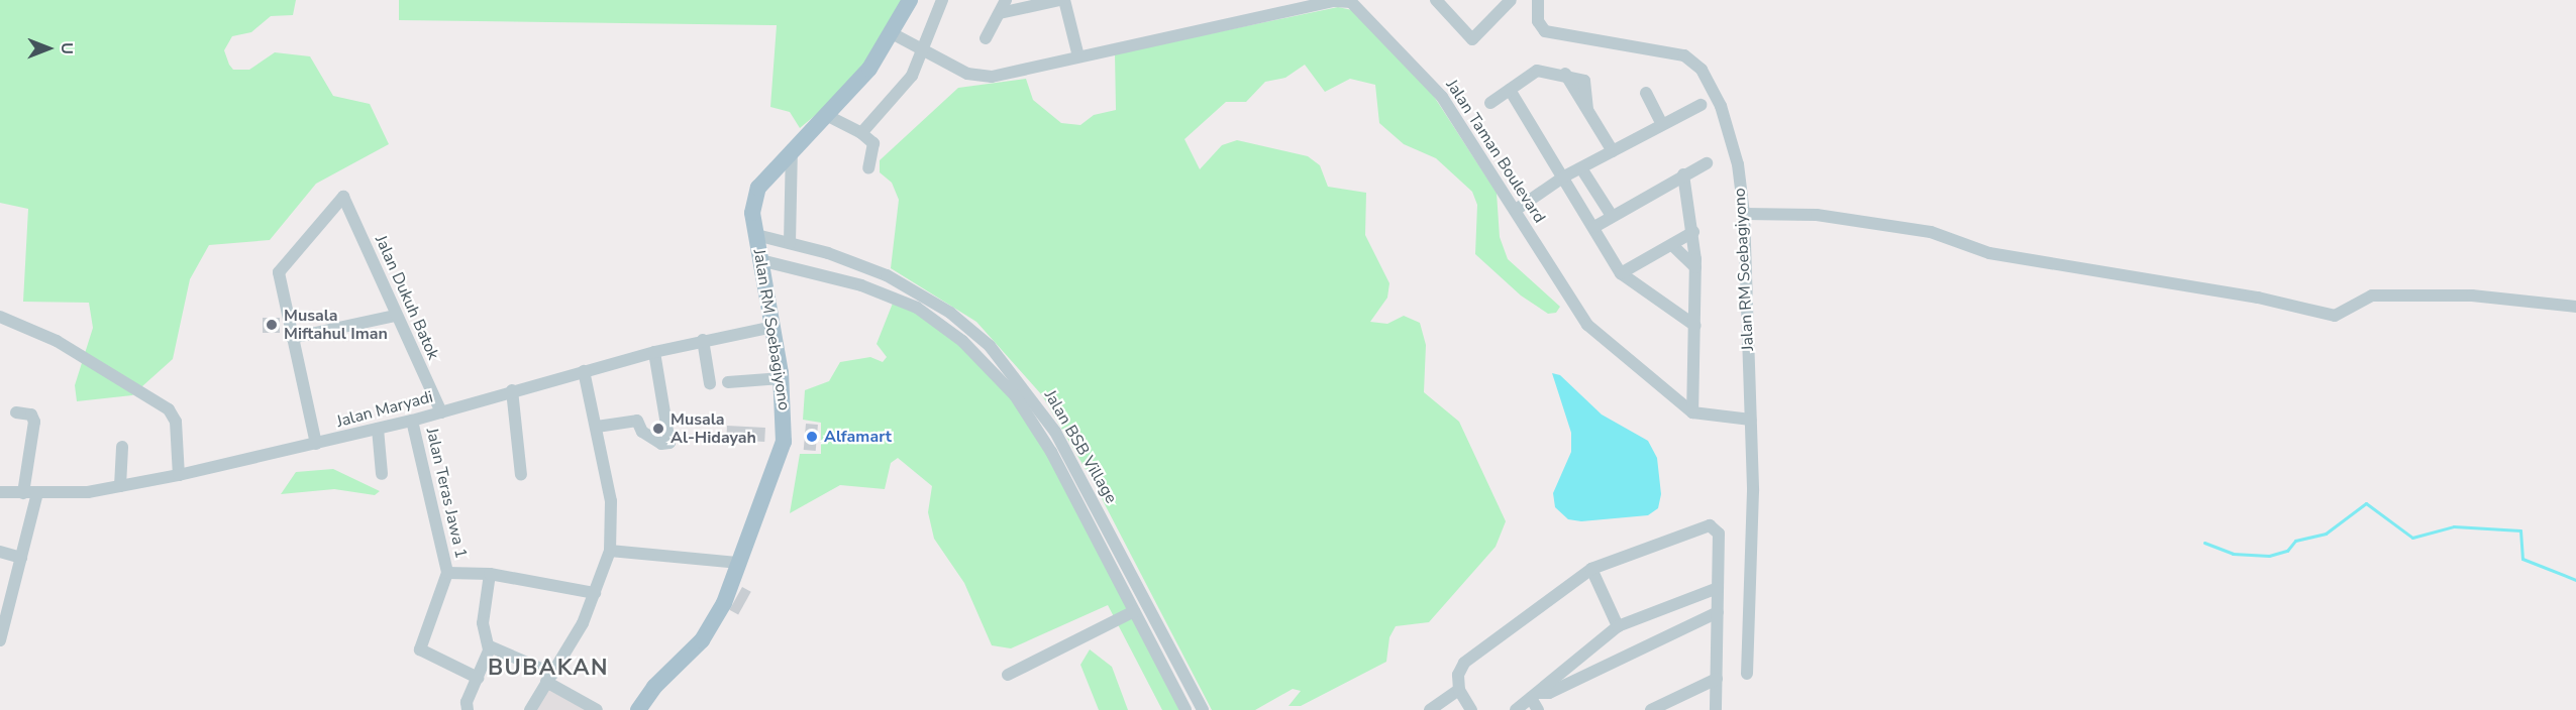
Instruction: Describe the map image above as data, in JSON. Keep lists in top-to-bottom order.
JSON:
{
  "streets": {
    "main road": ["Jalan RM Soebagiyono"],
    "street": [
      "Jalan Taman Boulevard",
      "Jalan Dukuh Batok",
      "Jalan Maryadi",
      "Jalan BSB Village",
      "Jalan Teras Jawa 1"
    ]
  },
  "crossings": [
    ["Jalan Taman Boulevard", "Jalan RM Soebagiyono"],
    ["Jalan RM Soebagiyono", "Jalan Maryadi"],
    ["Jalan RM Soebagiyono", "Jalan BSB Village"],
    ["Jalan Dukuh Batok", "Jalan Maryadi"],
    ["Jalan Maryadi", "Jalan Teras Jawa 1"]
  ],
  "districts": ["BUBAKAN"],
  "places": ["Musala Miftahul Iman", "Musala Al-Hidayah", "Alfamart"],
  "north": "right"
}
